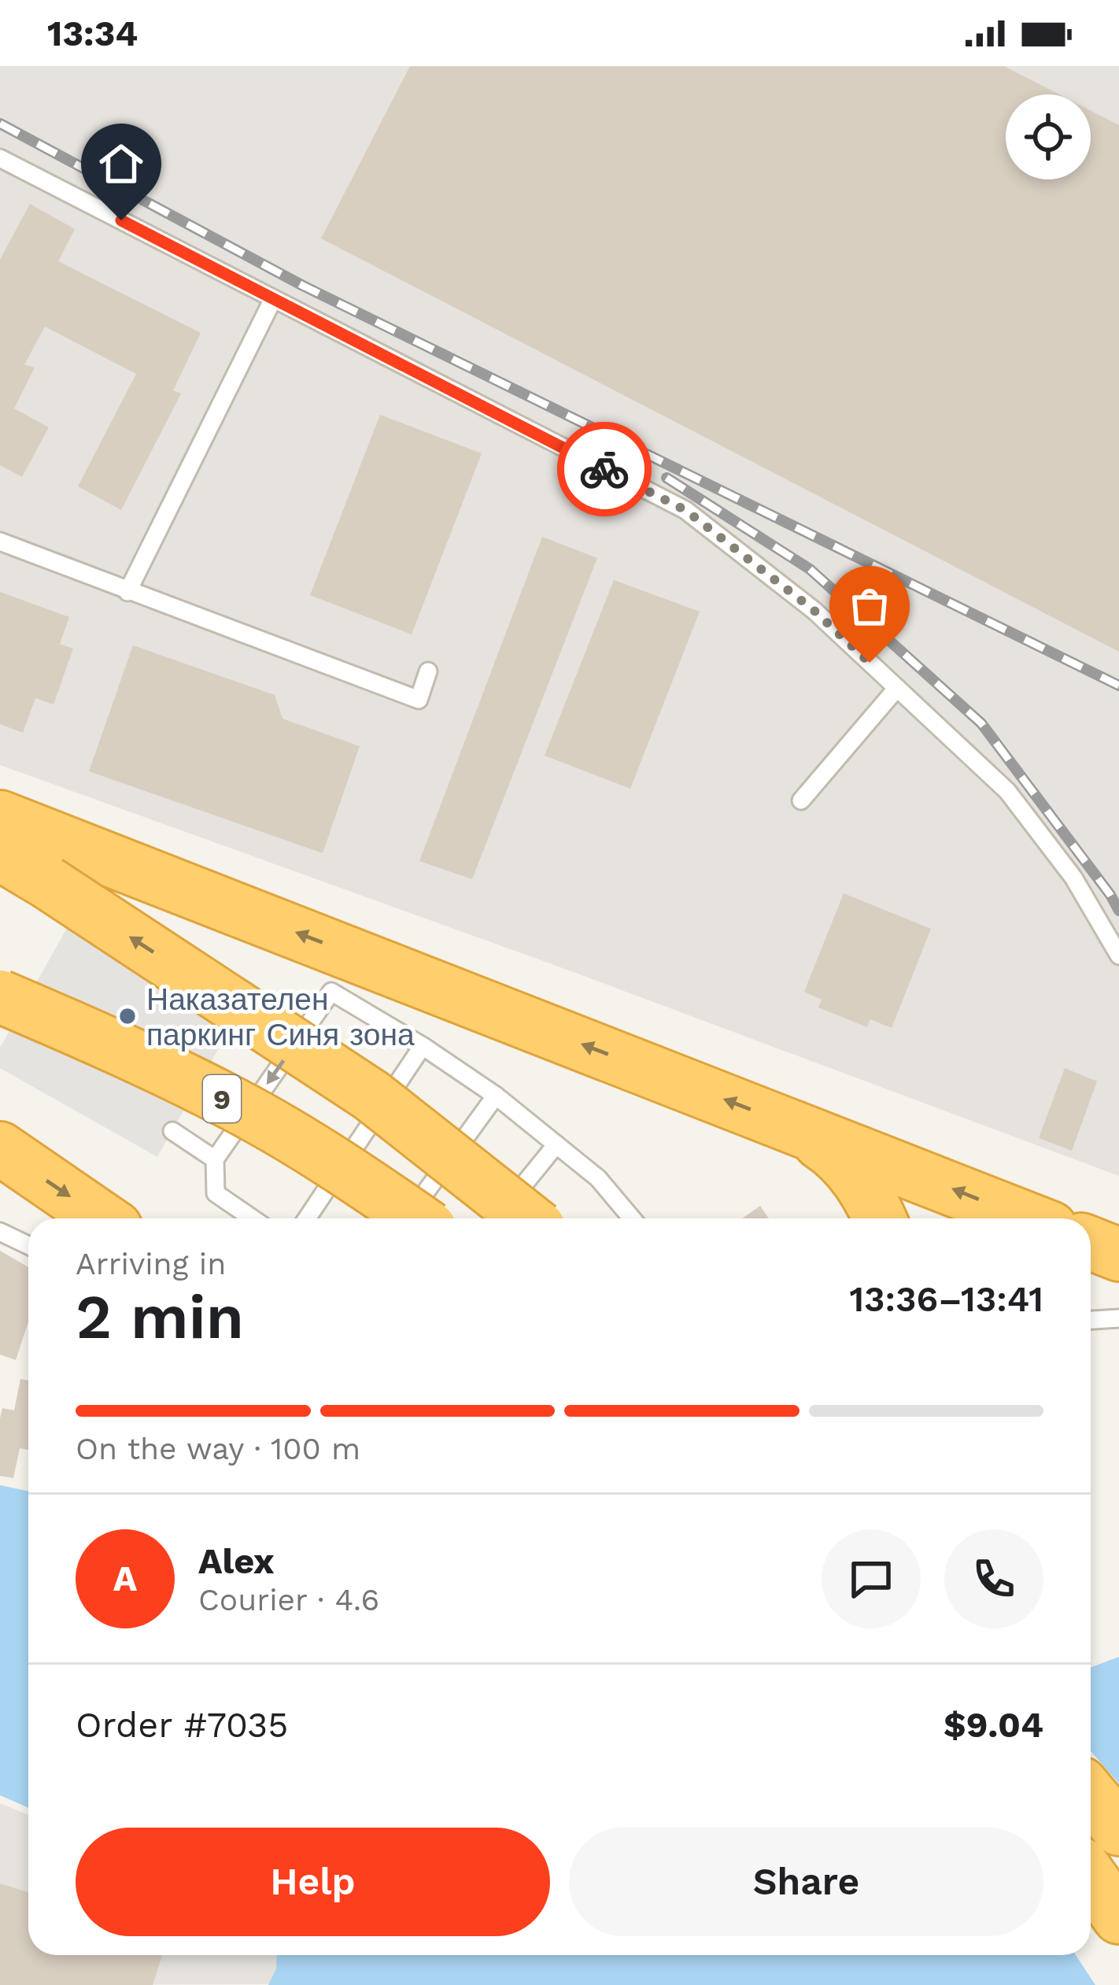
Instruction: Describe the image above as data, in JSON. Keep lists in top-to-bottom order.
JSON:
{
  "streets": {
    "highway": ["9"]
  },
  "places": ["Наказателен паркинг Синя зона"],
  "page": {
    "status": "13:34",
    "heading": ["2 min", "Arriving in", "13:36–13:41"],
    "panel": [
      "Alex",
      "Courier · 4.6",
      "Order #7035",
      "$9.04"
    ],
    "bar": "On the way · 100 m",
    "round": "A",
    "buttons": ["Help", "Share"]
  }
}
